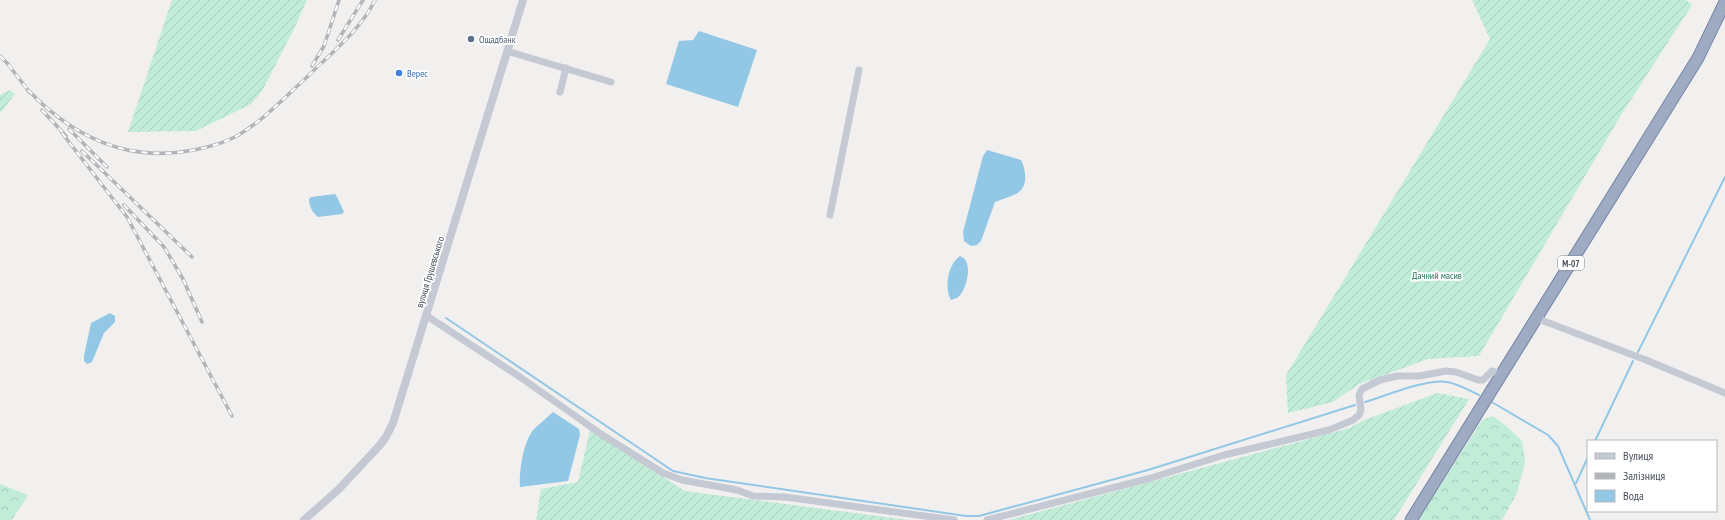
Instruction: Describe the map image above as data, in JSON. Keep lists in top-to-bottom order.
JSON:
{
  "streets": {
    "highway": ["М-07"],
    "street": ["вулиця Грушевського"]
  },
  "parks": ["Дачний масив"],
  "places": ["Ощадбанк", "Верес"],
  "legend": ["Вулиця", "Залізниця", "Вода"]
}
